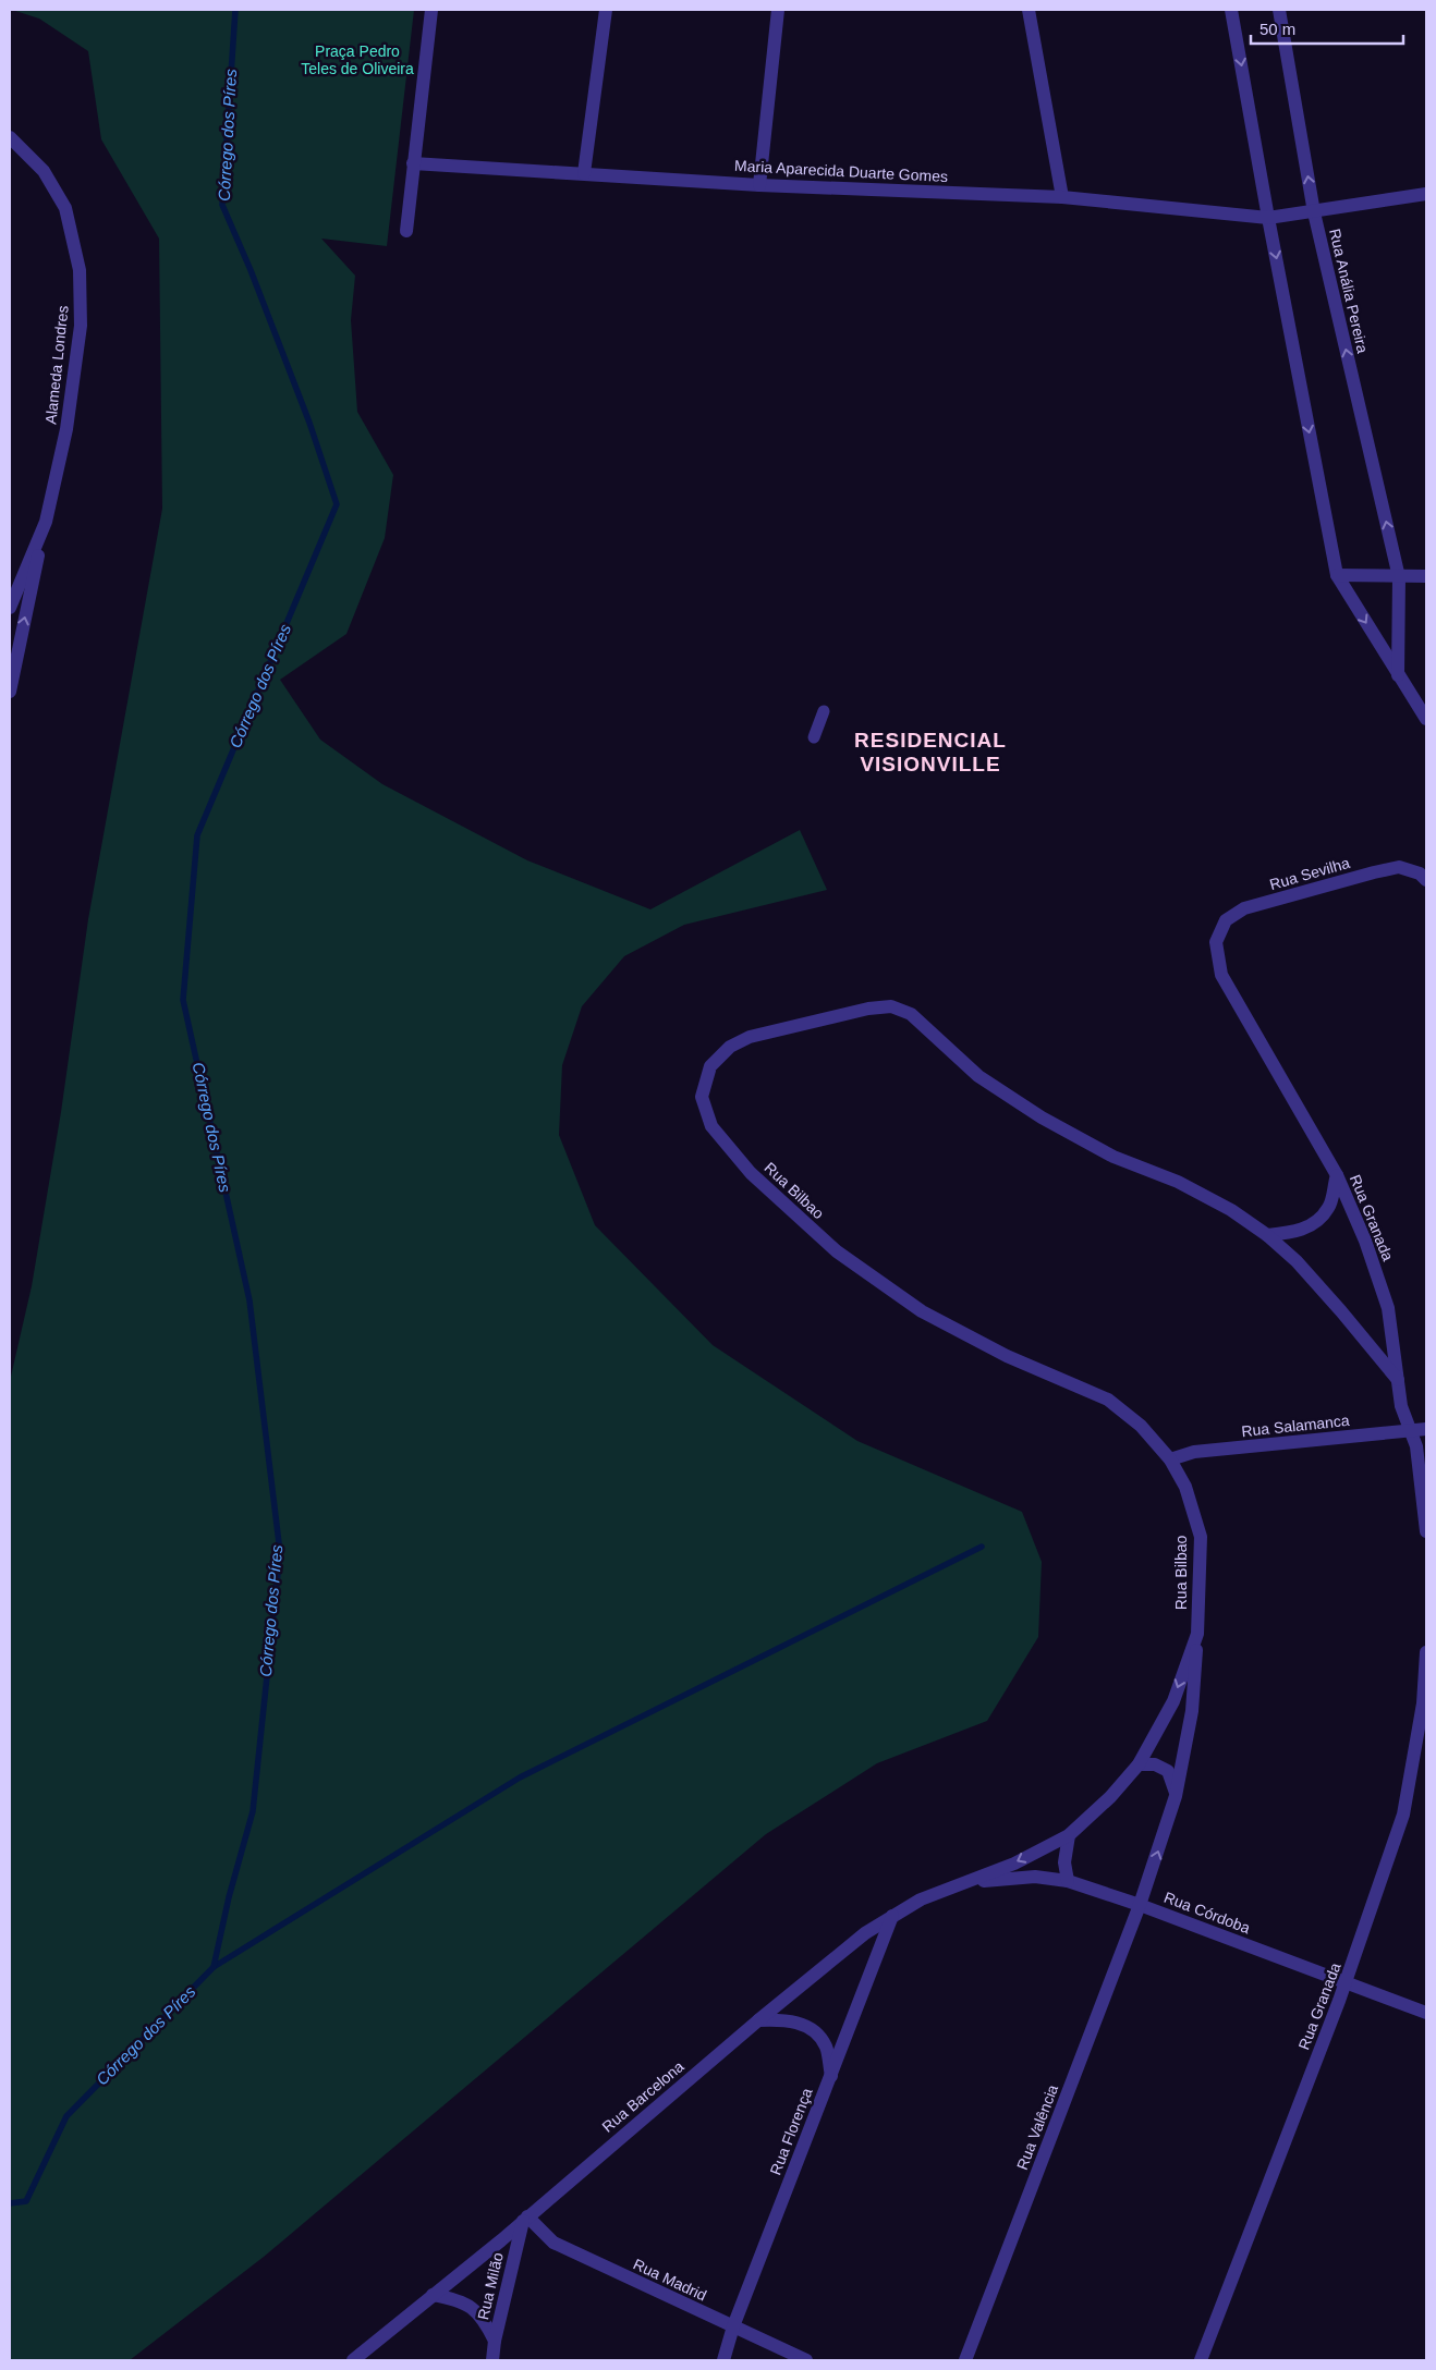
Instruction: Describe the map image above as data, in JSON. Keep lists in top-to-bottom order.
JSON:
{
  "streets": {
    "street": [
      "Maria Aparecida Duarte Gomes",
      "Rua Anália Pereira",
      "Alameda Londres",
      "Rua Sevilha",
      "Rua Bilbao",
      "Rua Granada",
      "Rua Salamanca",
      "Rua Córdoba",
      "Rua Barcelona",
      "Rua Valência",
      "Rua Florença",
      "Rua Madrid",
      "Rua Milão"
    ]
  },
  "crossings": [
    ["Maria Aparecida Duarte Gomes", "Rua Anália Pereira"],
    ["Rua Sevilha", "Rua Granada"],
    ["Rua Bilbao", "Rua Granada"],
    ["Rua Bilbao", "Rua Salamanca"],
    ["Rua Bilbao", "Rua Córdoba"],
    ["Rua Bilbao", "Rua Barcelona"],
    ["Rua Bilbao", "Rua Valência"],
    ["Rua Granada", "Rua Salamanca"],
    ["Rua Granada", "Rua Córdoba"],
    ["Rua Córdoba", "Rua Barcelona"],
    ["Rua Córdoba", "Rua Valência"],
    ["Rua Barcelona", "Rua Florença"],
    ["Rua Barcelona", "Rua Madrid"],
    ["Rua Barcelona", "Rua Milão"],
    ["Rua Florença", "Rua Madrid"],
    ["Rua Madrid", "Rua Milão"]
  ],
  "districts": ["RESIDENCIAL VISIONVILLE"],
  "water": ["Córrego dos Píres"],
  "parks": ["Praça Pedro Teles de Oliveira"],
  "scale_bar": "50 m"
}
